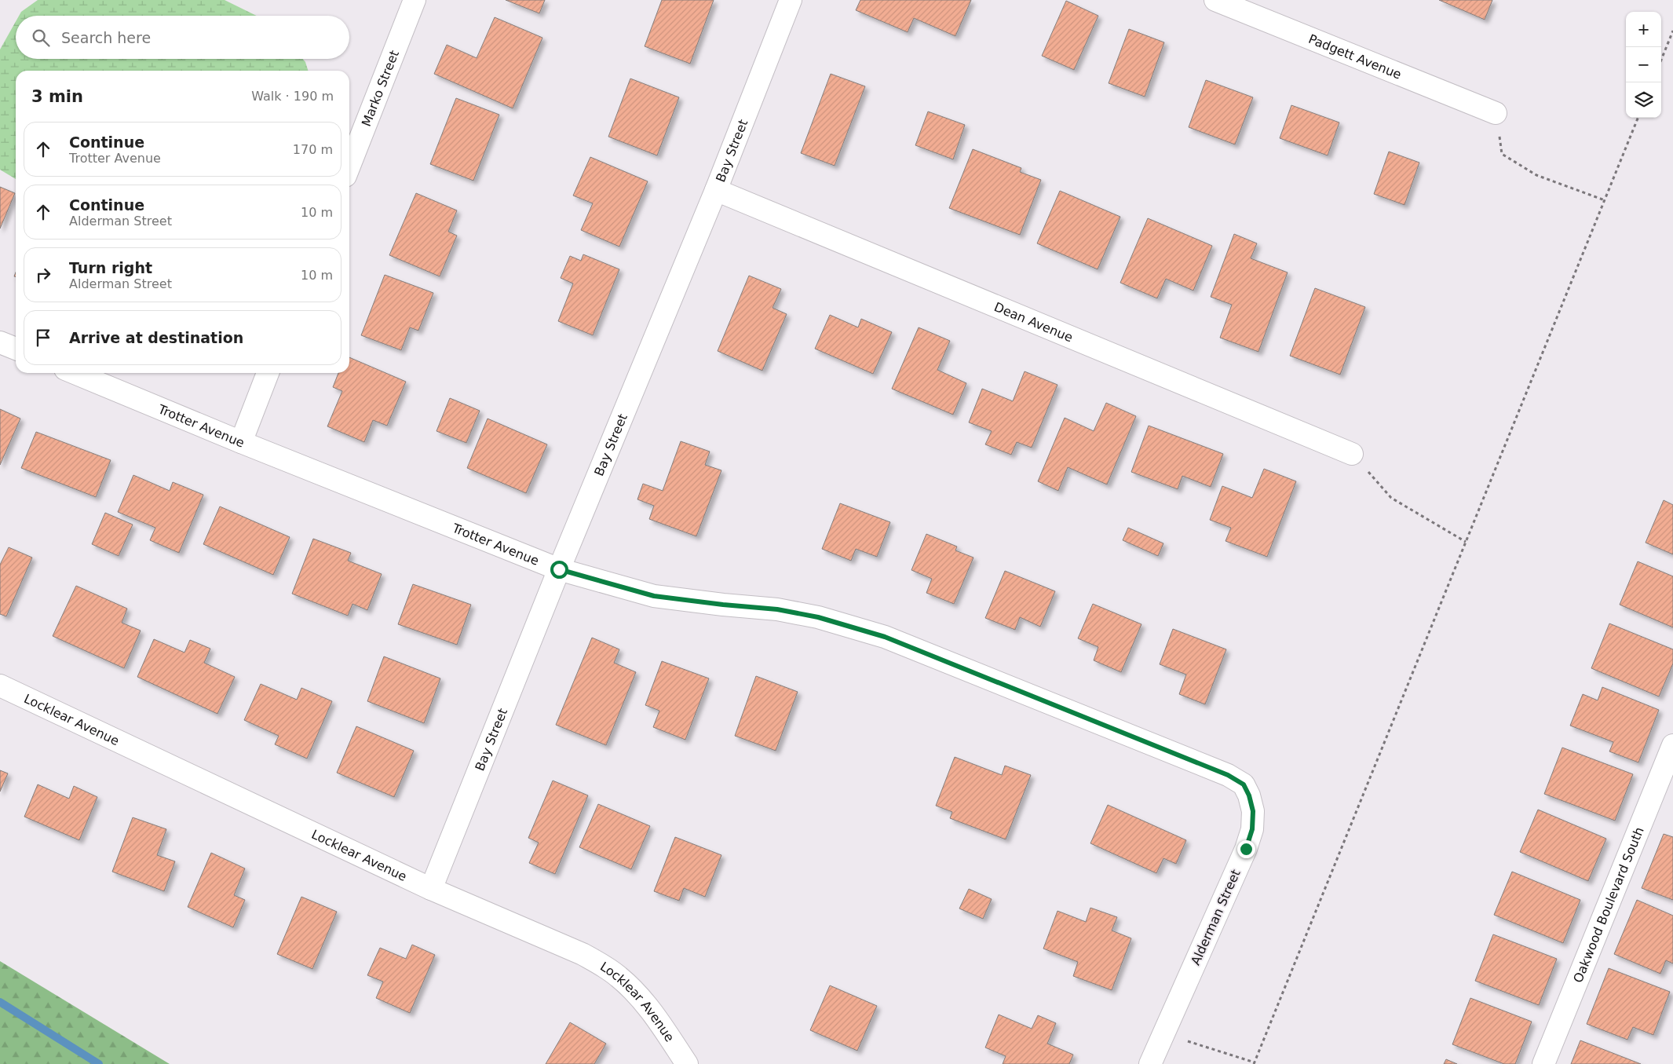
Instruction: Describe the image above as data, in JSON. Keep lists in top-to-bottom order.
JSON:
{
  "streets": {
    "street": [
      "Padgett Avenue",
      "Marko Street",
      "Bay Street",
      "Dean Avenue",
      "Trotter Avenue",
      "Locklear Avenue",
      "Oakwood Boulevard South",
      "Alderman Street"
    ]
  },
  "crossings": [
    ["Bay Street", "Dean Avenue"],
    ["Bay Street", "Trotter Avenue"],
    ["Bay Street", "Locklear Avenue"],
    ["Trotter Avenue", "Alderman Street"]
  ],
  "page": {
    "map_buttons": ["+", "−"],
    "search": "Search here",
    "heading": ["3 min", "Walk · 190 m"],
    "list": [
      ["Continue", "Trotter Avenue", "170 m"],
      ["Continue", "Alderman Street", "10 m"],
      ["Turn right", "Alderman Street", "10 m"],
      "Arrive at destination"
    ]
  }
}
